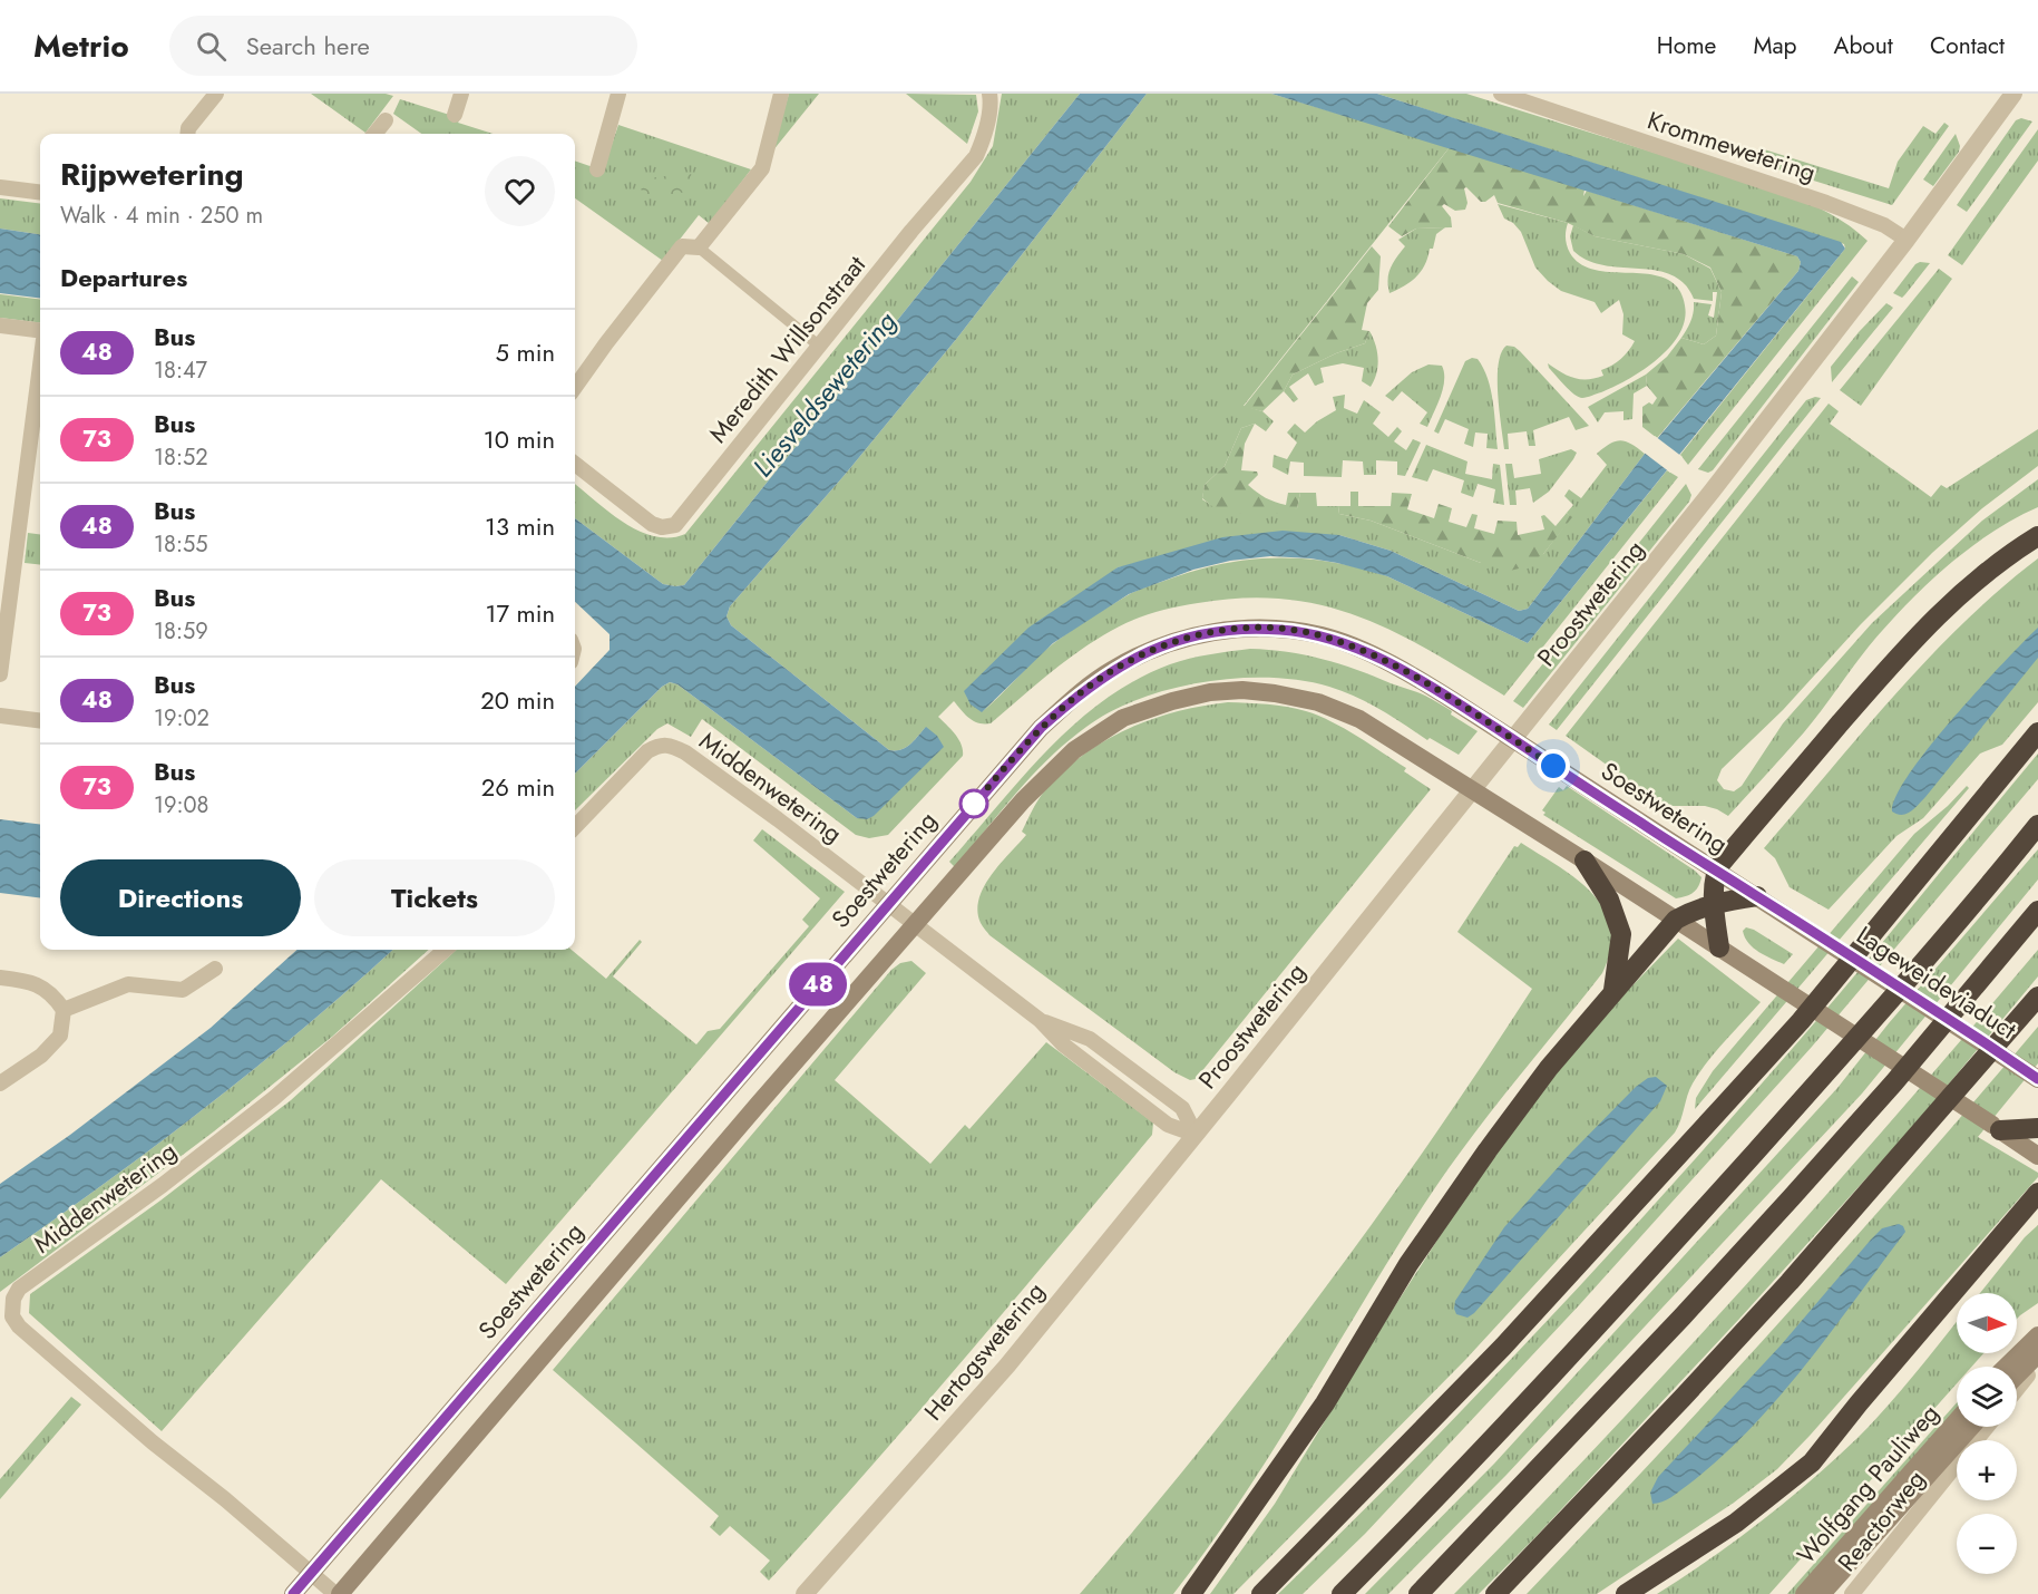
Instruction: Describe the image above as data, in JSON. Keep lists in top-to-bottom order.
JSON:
{
  "streets": {
    "main road": ["Soestwetering", "Lageweideviaduct", "Wolfgang Pauliweg"],
    "street": [
      "Krommewetering",
      "Meredith Willsonstraat",
      "Proostwetering",
      "Middenwetering",
      "Hertogswetering",
      "Reactorweg"
    ]
  },
  "crossings": [
    ["Krommewetering", "Proostwetering"],
    ["Proostwetering", "Hertogswetering"],
    ["Middenwetering", "Soestwetering"],
    ["Soestwetering", "Lageweideviaduct"]
  ],
  "water": ["Liesveldsewetering"],
  "lines": ["bus line 48"],
  "north": "right",
  "page": {
    "header": "Metrio",
    "search": "Search here",
    "nav": [
      "Home",
      "Map",
      "About",
      "Contact"
    ],
    "on_map": "48",
    "heading": [
      ["Rijpwetering", "Walk · 4 min · 250 m"],
      "Departures"
    ],
    "list": [
      {
        "mark": "48",
        "name": "Bus",
        "note": "18:47",
        "value": "5 min"
      },
      {
        "mark": "73",
        "name": "Bus",
        "note": "18:52",
        "value": "10 min"
      },
      {
        "mark": "48",
        "name": "Bus",
        "note": "18:55",
        "value": "13 min"
      },
      {
        "mark": "73",
        "name": "Bus",
        "note": "18:59",
        "value": "17 min"
      },
      {
        "mark": "48",
        "name": "Bus",
        "note": "19:02",
        "value": "20 min"
      },
      {
        "mark": "73",
        "name": "Bus",
        "note": "19:08",
        "value": "26 min"
      }
    ],
    "buttons": ["Directions", "Tickets"],
    "map_buttons": ["+", "−"]
  }
}
